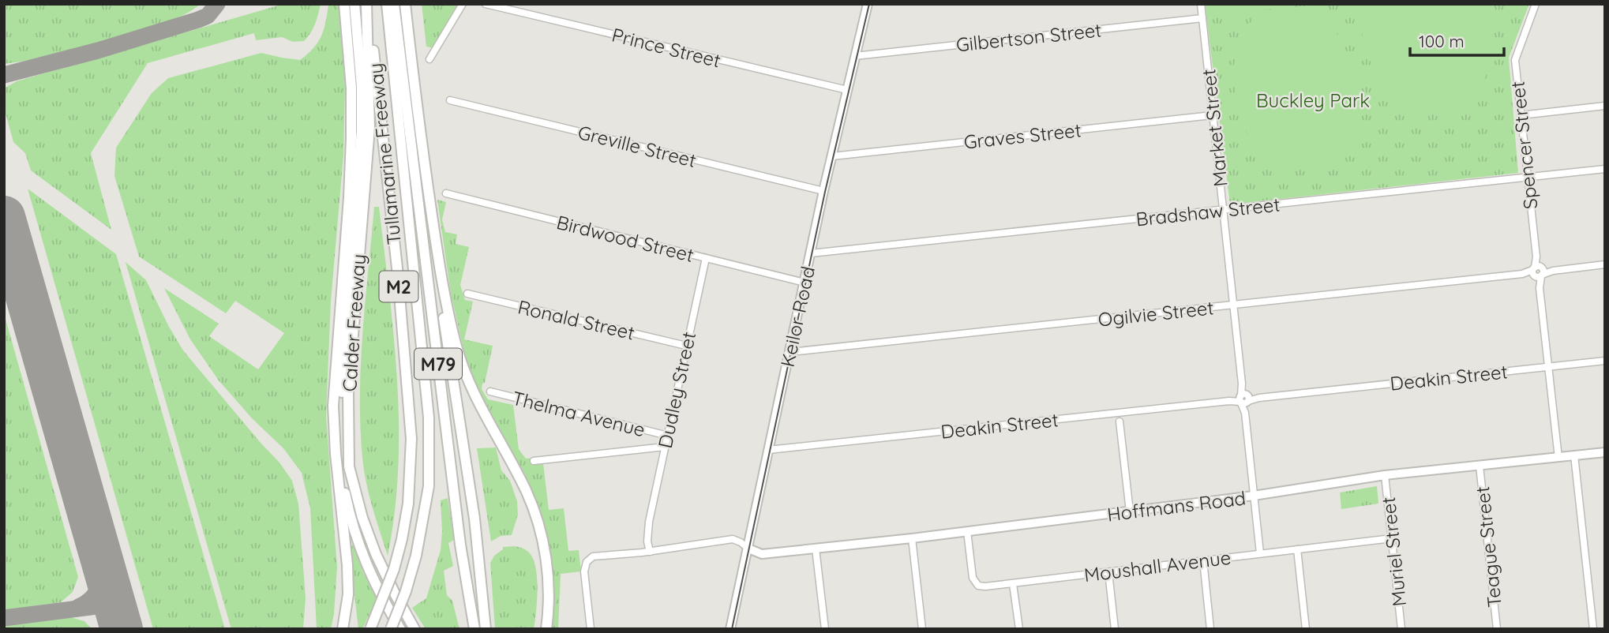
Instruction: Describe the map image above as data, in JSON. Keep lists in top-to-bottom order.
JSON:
{
  "streets": {
    "highway": [
      "Tullamarine Freeway",
      "M2",
      "Calder Freeway",
      "M79"
    ],
    "main road": ["Keilor Road", "Hoffmans Road"],
    "street": [
      "Gilbertson Street",
      "Prince Street",
      "Market Street",
      "Graves Street",
      "Spencer Street",
      "Greville Street",
      "Bradshaw Street",
      "Birdwood Street",
      "Ogilvie Street",
      "Ronald Street",
      "Deakin Street",
      "Dudley Street",
      "Thelma Avenue",
      "Teague Street",
      "Muriel Street",
      "Moushall Avenue"
    ]
  },
  "crossings": [
    ["Gilbertson Street", "Market Street"],
    ["Gilbertson Street", "Keilor Road"],
    ["Prince Street", "Keilor Road"],
    ["Market Street", "Graves Street"],
    ["Market Street", "Bradshaw Street"],
    ["Market Street", "Ogilvie Street"],
    ["Market Street", "Deakin Street"],
    ["Market Street", "Hoffmans Road"],
    ["Market Street", "Moushall Avenue"],
    ["Graves Street", "Keilor Road"],
    ["Spencer Street", "Bradshaw Street"],
    ["Spencer Street", "Ogilvie Street"],
    ["Spencer Street", "Deakin Street"],
    ["Spencer Street", "Hoffmans Road"],
    ["Greville Street", "Keilor Road"],
    ["Tullamarine Freeway", "Calder Freeway"],
    ["Bradshaw Street", "Keilor Road"],
    ["Birdwood Street", "Keilor Road"],
    ["Birdwood Street", "Dudley Street"],
    ["Ogilvie Street", "Keilor Road"],
    ["Keilor Road", "Deakin Street"],
    ["Keilor Road", "Hoffmans Road"],
    ["Ronald Street", "Dudley Street"],
    ["Dudley Street", "Thelma Avenue"],
    ["Hoffmans Road", "Teague Street"],
    ["Hoffmans Road", "Muriel Street"],
    ["Hoffmans Road", "Moushall Avenue"],
    ["Muriel Street", "Moushall Avenue"]
  ],
  "parks": ["Buckley Park"],
  "scale_bar": "100 m"
}
